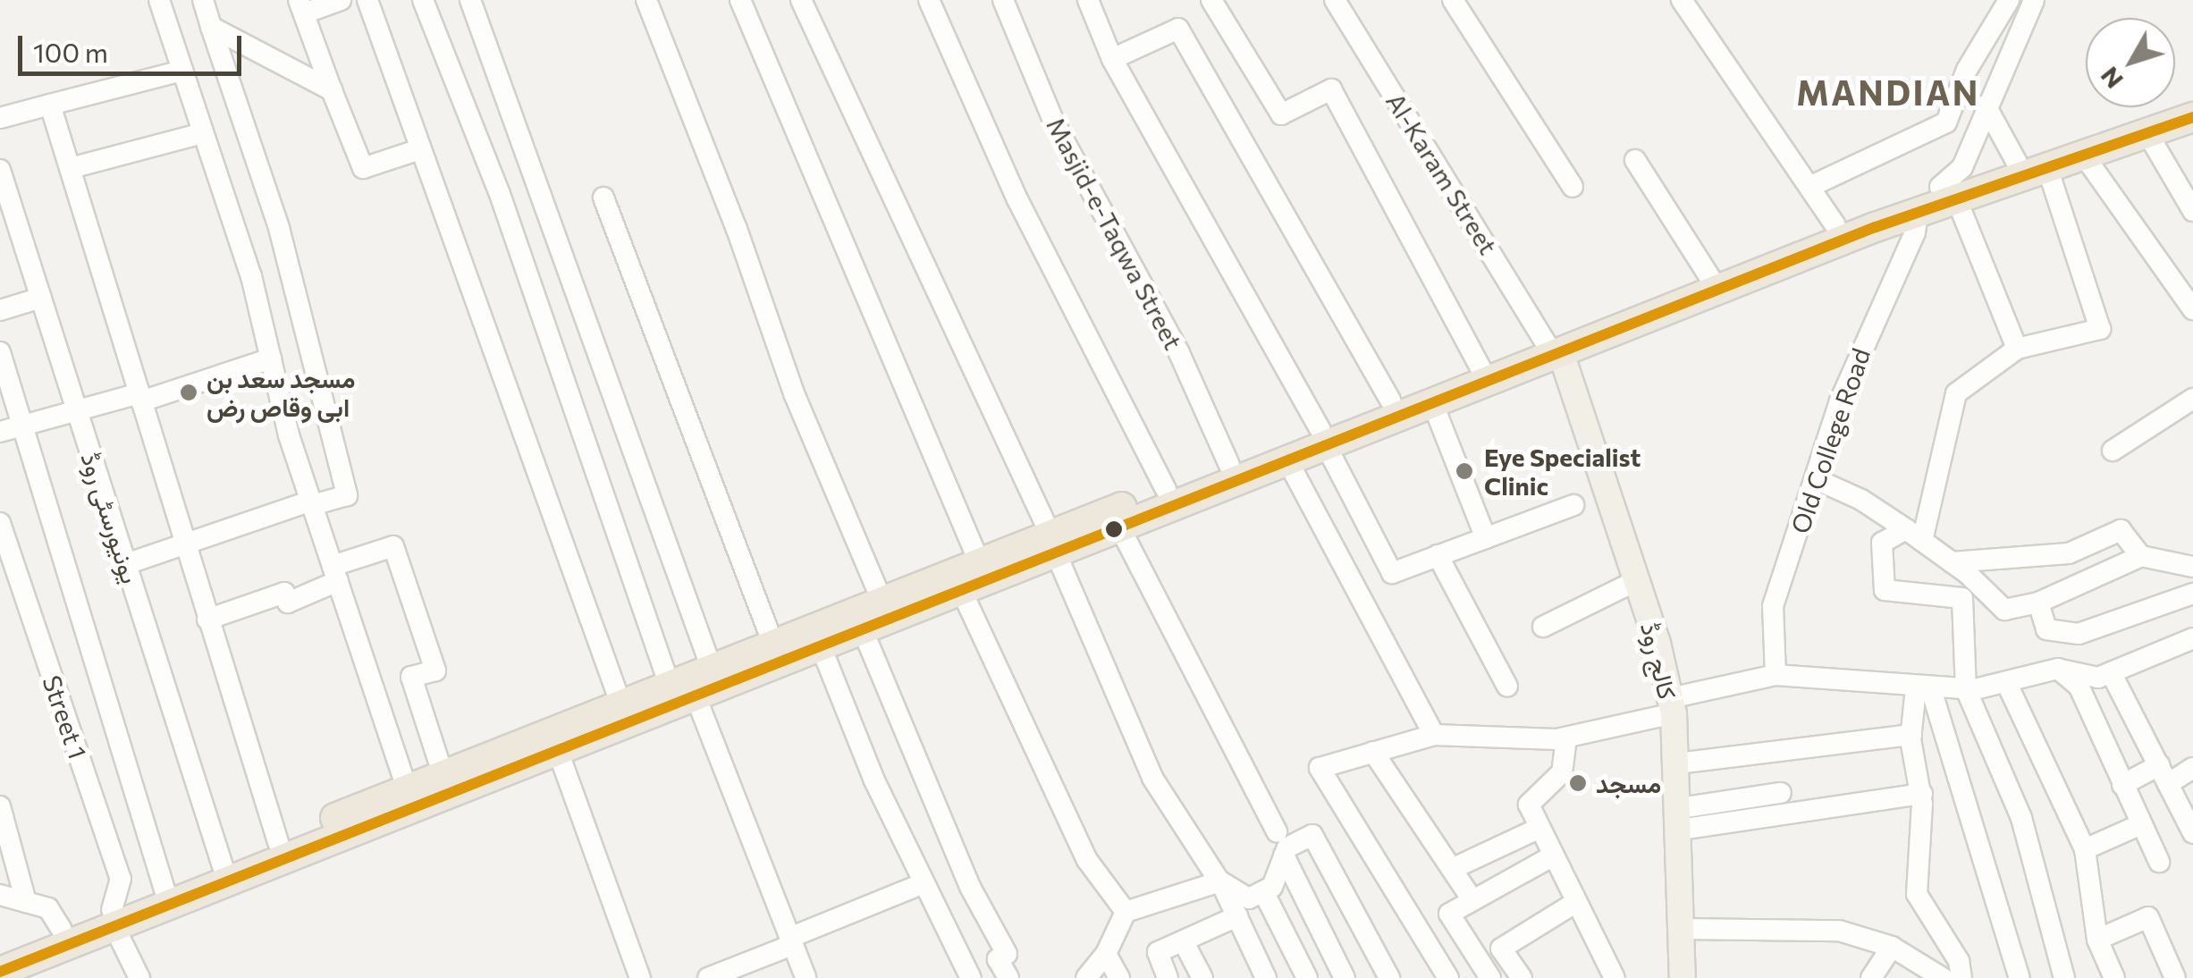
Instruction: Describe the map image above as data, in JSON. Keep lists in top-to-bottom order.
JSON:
{
  "streets": {
    "main road": ["کالج روڈ"],
    "street": [
      "Al-Karam Street",
      "Masjid-e-Taqwa Street",
      "Old College Road",
      "یونیورسٹی روڈ",
      "Street 1"
    ]
  },
  "crossings": [
    ["Al-Karam Street", "کالج روڈ"]
  ],
  "districts": ["MANDIAN"],
  "places": ["مسجد سعد بن ابی وقاص رض", "Eye Specialist Clinic", "مسجد"],
  "scale_bar": "100 m",
  "north": "bottom left"
}
